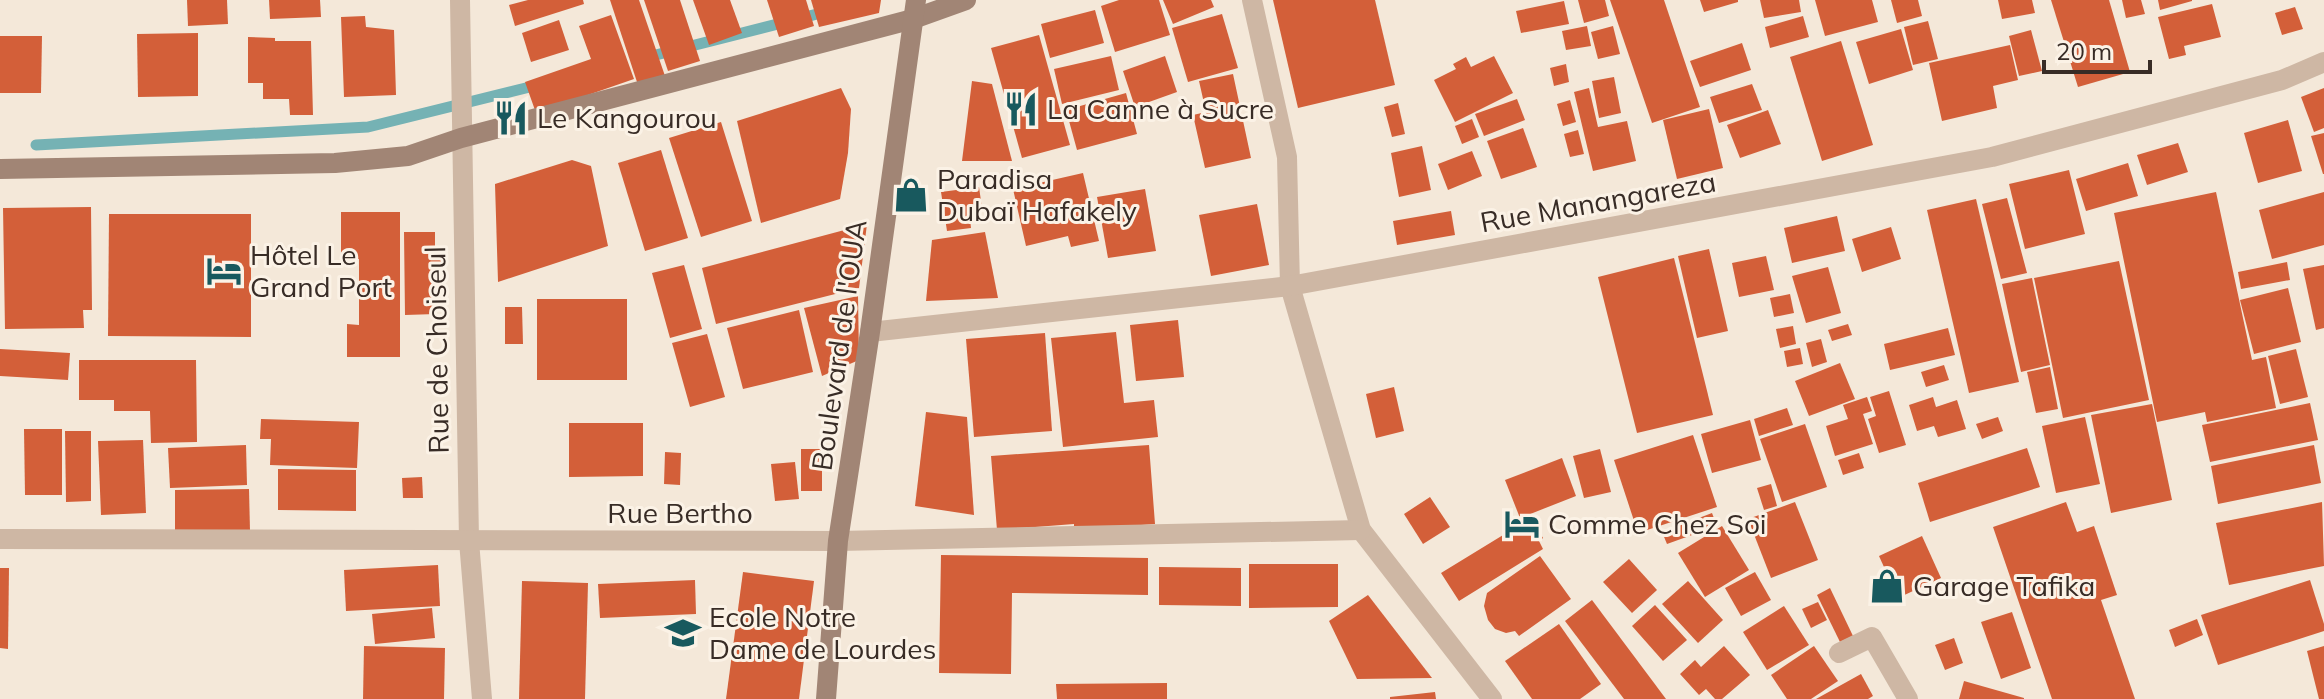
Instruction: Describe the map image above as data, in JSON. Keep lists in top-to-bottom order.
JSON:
{
  "streets": {
    "street": [
      "Rue Manangareza",
      "Boulevard de l'OUA",
      "Rue de Choiseul",
      "Rue Bertho"
    ]
  },
  "crossings": [
    ["Rue Manangareza", "Boulevard de l'OUA"],
    ["Boulevard de l'OUA", "Rue Bertho"],
    ["Rue de Choiseul", "Rue Bertho"]
  ],
  "places": {
    "restaurant": ["La Canne à Sucre", "Le Kangourou"],
    "shop": ["Paradisa Dubaï Hafakely", "Garage Tafika"],
    "hotel": ["Hôtel Le Grand Port", "Comme Chez Soi"],
    "school or university": ["Ecole Notre Dame de Lourdes"]
  },
  "scale_bar": "20 m"
}
